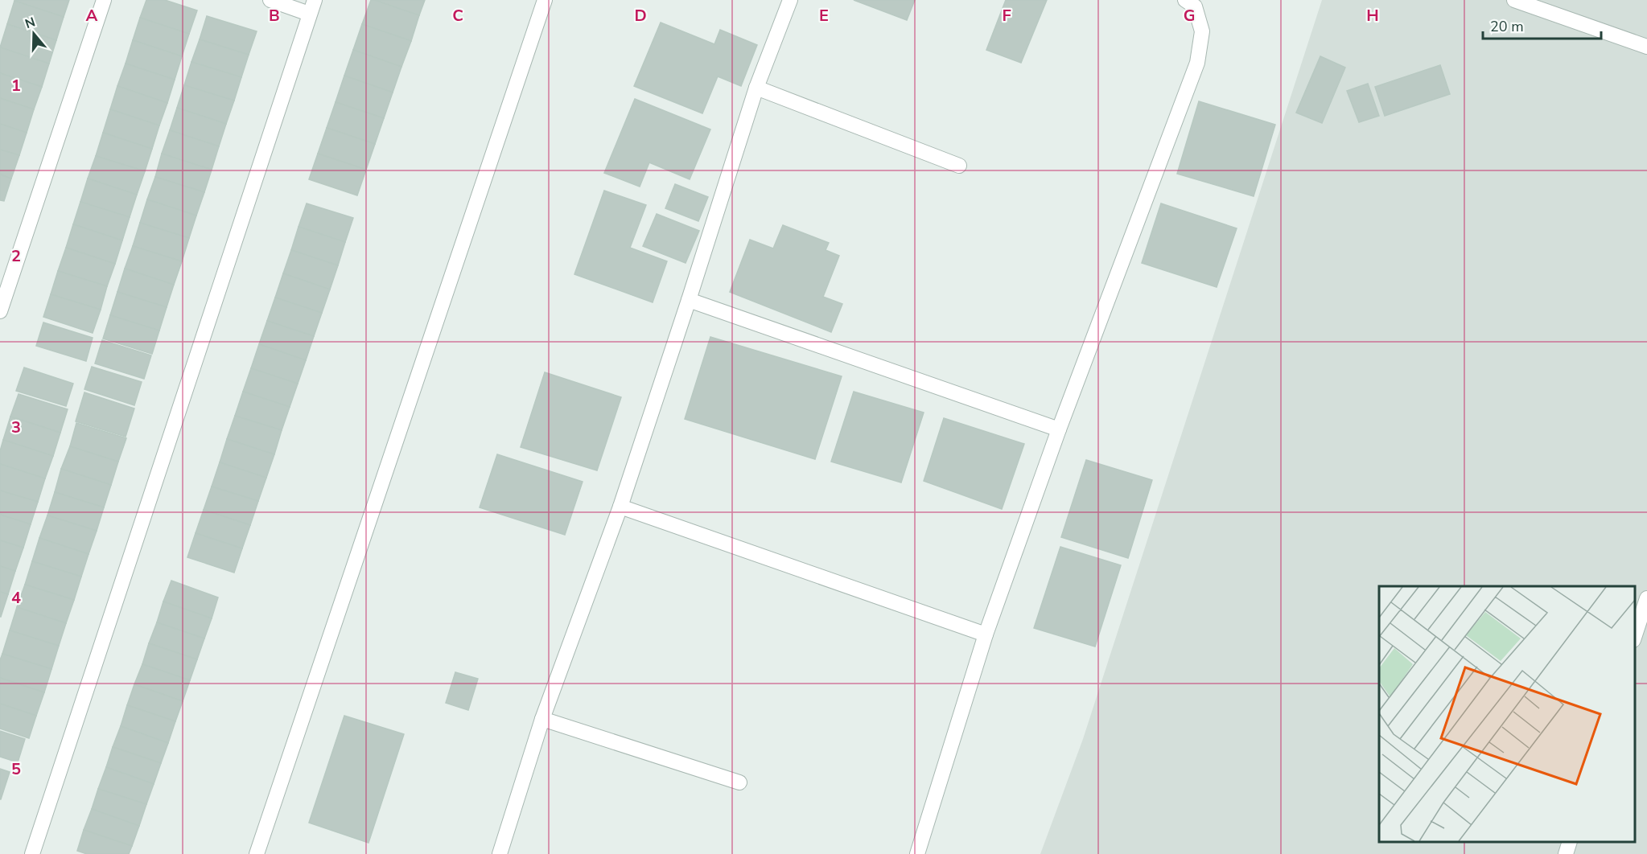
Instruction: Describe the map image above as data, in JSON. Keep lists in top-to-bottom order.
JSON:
{
  "scale_bar": "20 m",
  "north": "top",
  "grid": {
    "columns": [
      "A",
      "B",
      "C",
      "D",
      "E",
      "F",
      "G",
      "H"
    ],
    "rows": [
      "1",
      "2",
      "3",
      "4",
      "5"
    ]
  }
}
